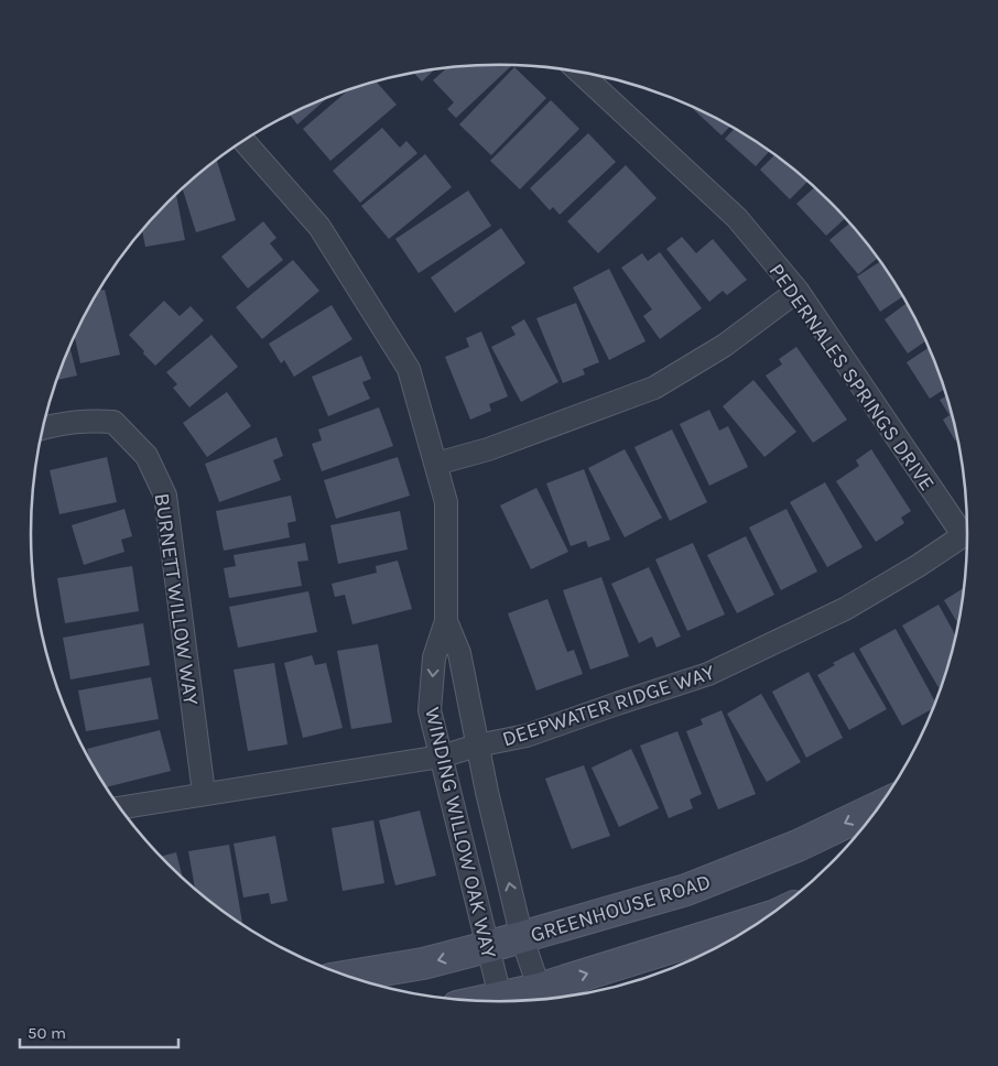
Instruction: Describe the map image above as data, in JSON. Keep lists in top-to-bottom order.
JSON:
{
  "streets": {
    "street": [
      "PEDERNALES SPRINGS DRIVE",
      "BURNETT WILLOW WAY",
      "DEEPWATER RIDGE WAY",
      "WINDING WILLOW OAK WAY",
      "GREENHOUSE ROAD"
    ]
  },
  "crossings": [
    ["BURNETT WILLOW WAY", "DEEPWATER RIDGE WAY"],
    ["DEEPWATER RIDGE WAY", "WINDING WILLOW OAK WAY"],
    ["WINDING WILLOW OAK WAY", "GREENHOUSE ROAD"]
  ],
  "scale_bar": "50 m"
}
